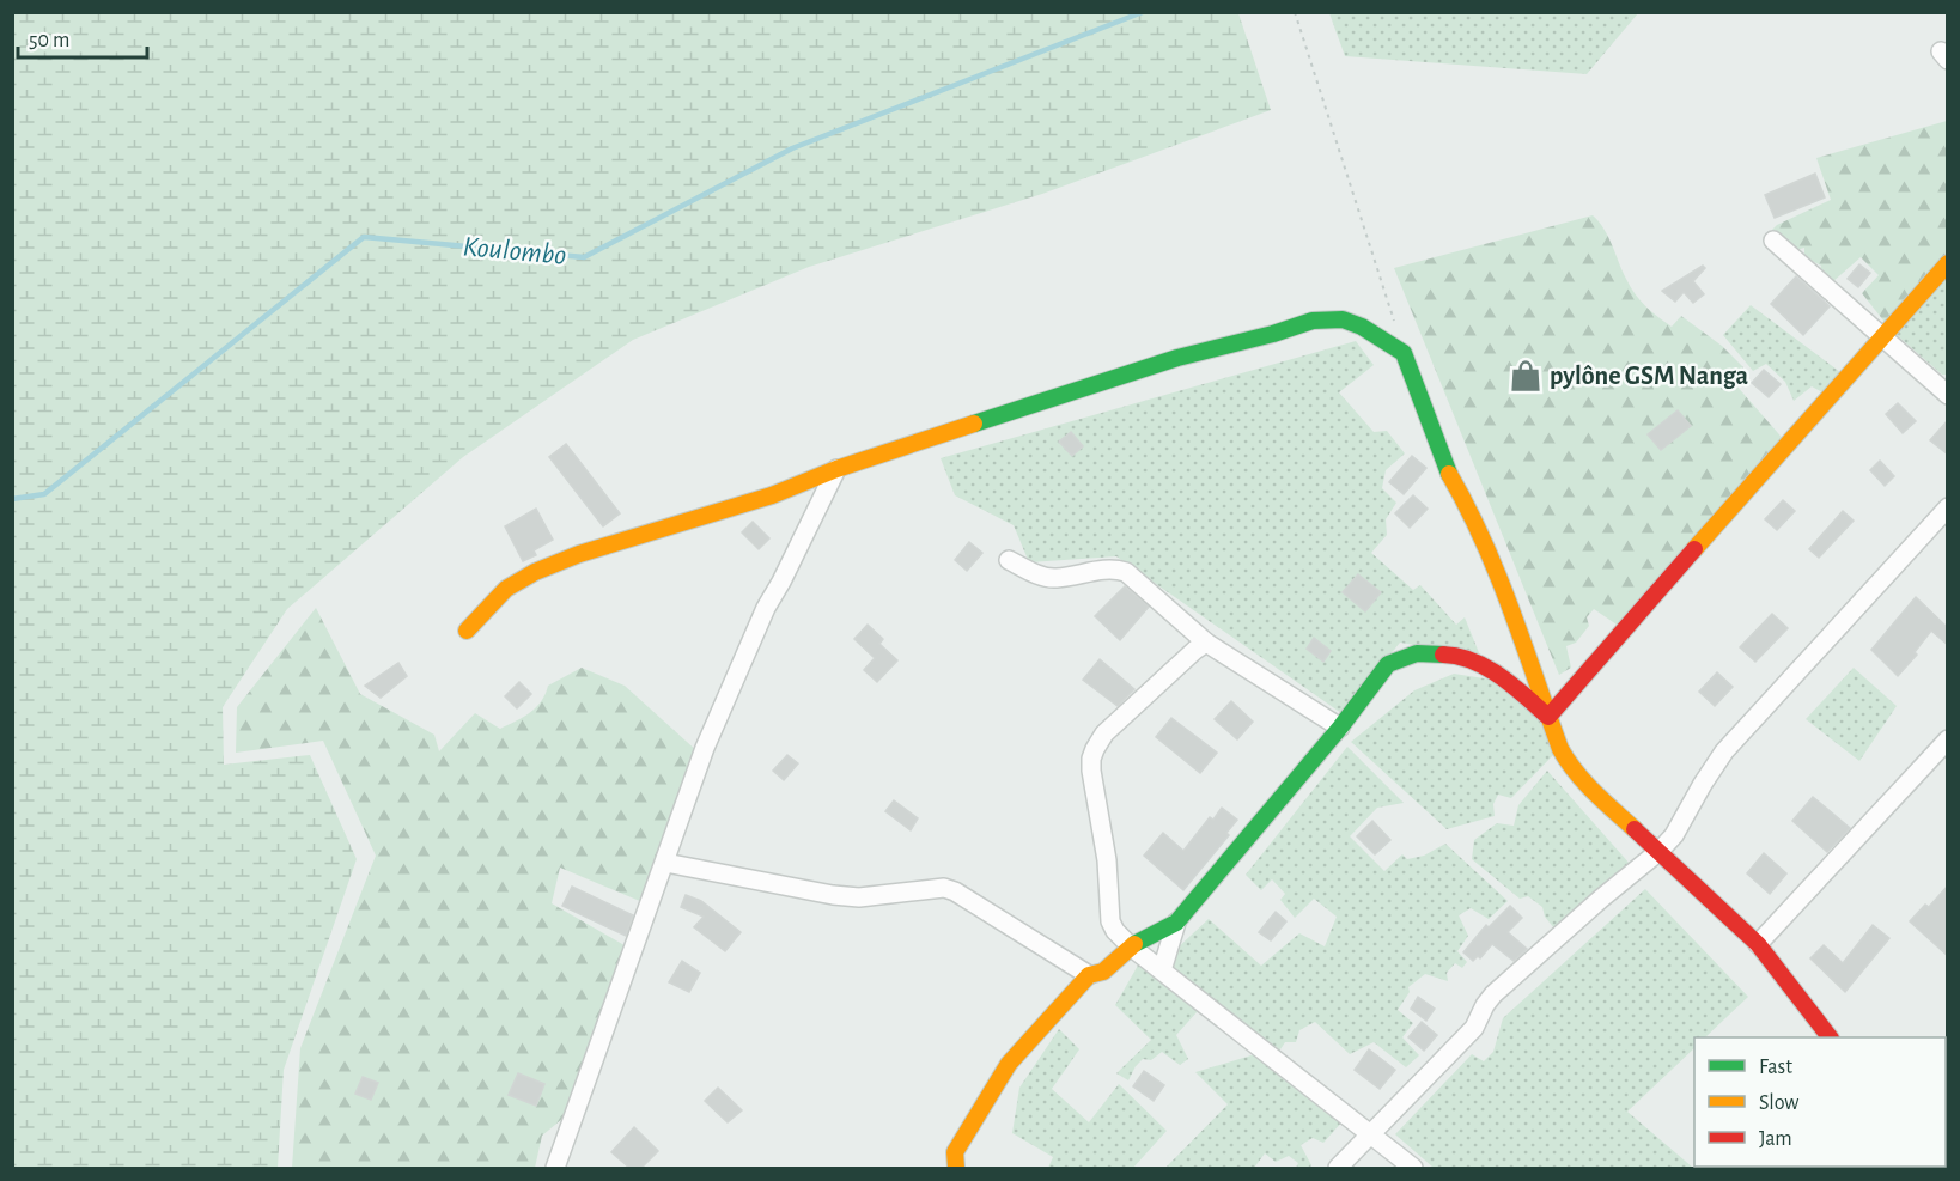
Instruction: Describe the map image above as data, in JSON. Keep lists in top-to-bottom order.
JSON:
{
  "water": ["Koulombo"],
  "places": {
    "shop": ["pylône GSM Nanga"]
  },
  "legend": ["Fast", "Slow", "Jam"],
  "scale_bar": "50 m"
}
